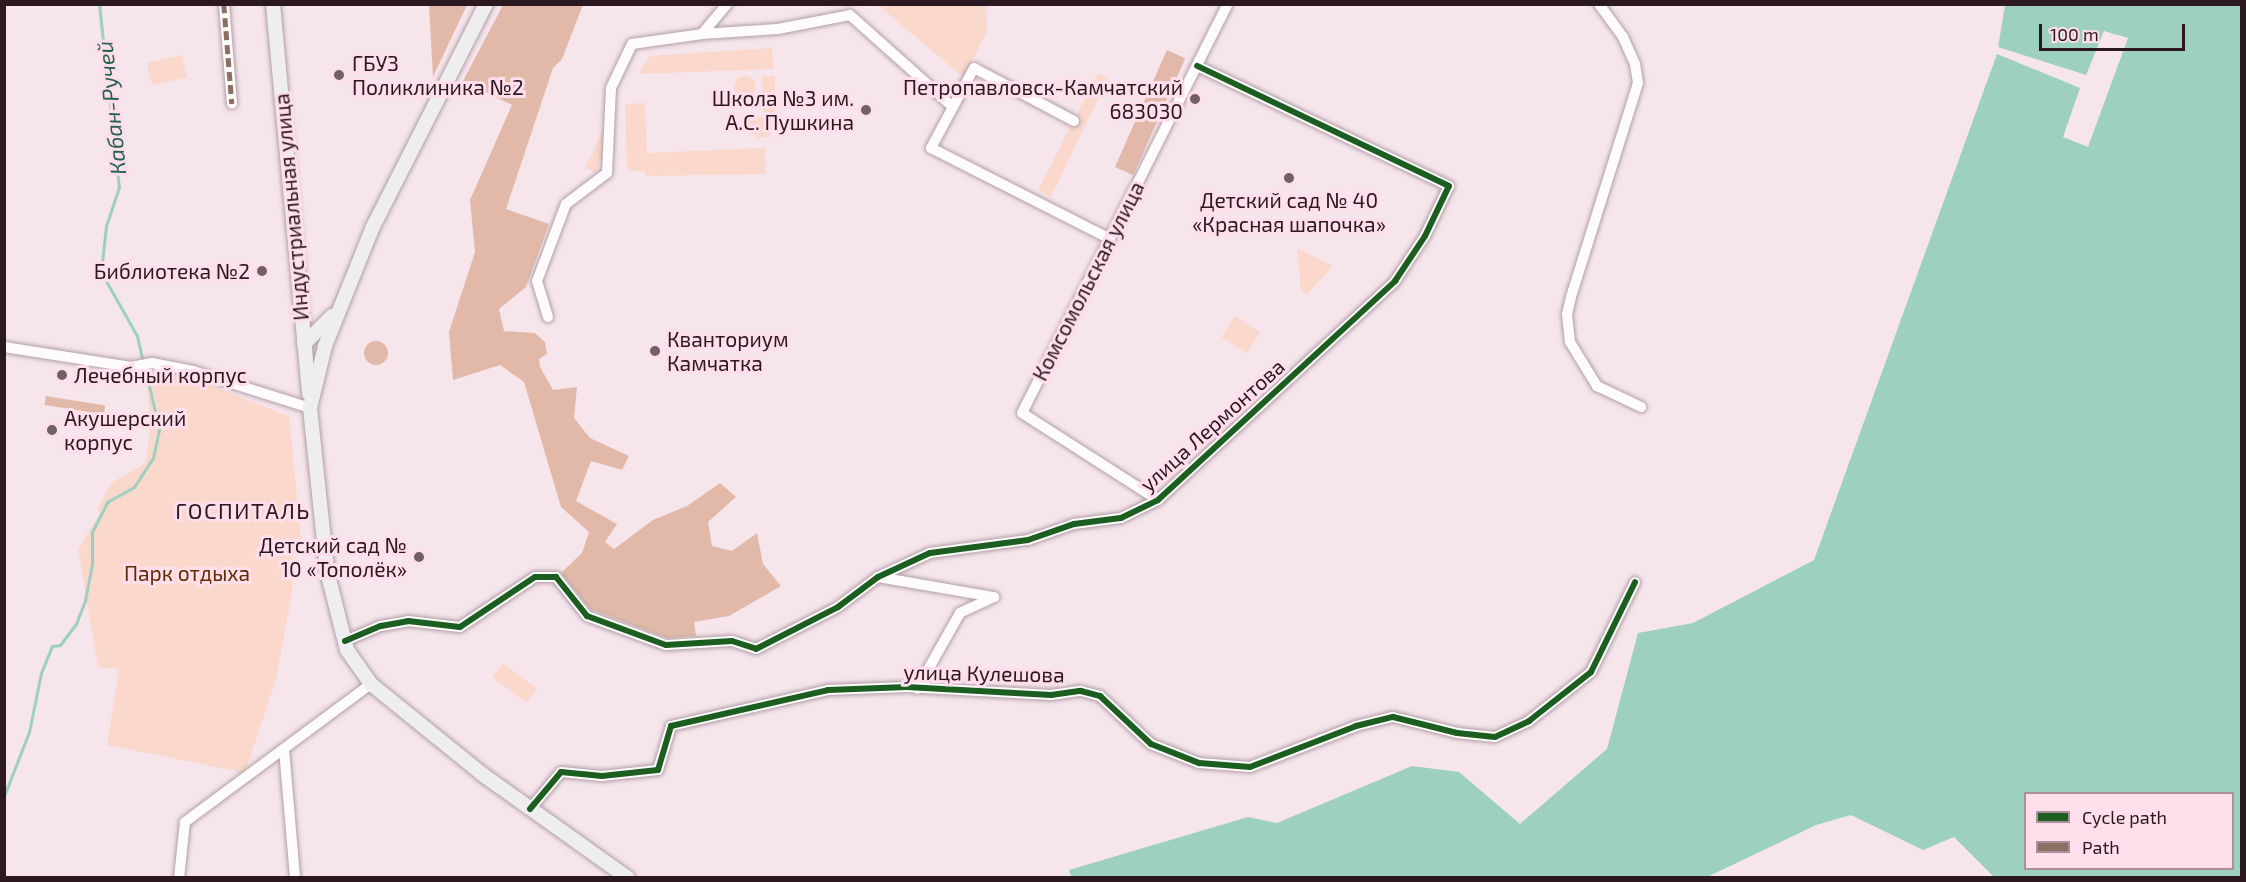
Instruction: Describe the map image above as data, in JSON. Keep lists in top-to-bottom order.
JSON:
{
  "streets": {
    "street": [
      "Индустриальная улица",
      "Комсомольская улица",
      "улица Лермонтова",
      "улица Кулешова"
    ]
  },
  "crossings": [
    ["Индустриальная улица", "улица Лермонтова"],
    ["Индустриальная улица", "улица Кулешова"],
    ["Комсомольская улица", "улица Лермонтова"]
  ],
  "districts": ["ГОСПИТАЛЬ"],
  "water": ["Кабан-Ручей"],
  "parks": ["Парк отдыха"],
  "places": [
    "ГБУЗ Поликлиника №2",
    "Петропавловск-Камчатский 683030",
    "Школа №3 им. А.С. Пушкина",
    "Детский сад № 40 «Красная шапочка»",
    "Библиотека №2",
    "Кванториум Камчатка",
    "Лечебный корпус",
    "Акушерский корпус",
    "Детский сад № 10 «Тополёк»"
  ],
  "legend": ["Cycle path", "Path"],
  "scale_bar": "100 m"
}
